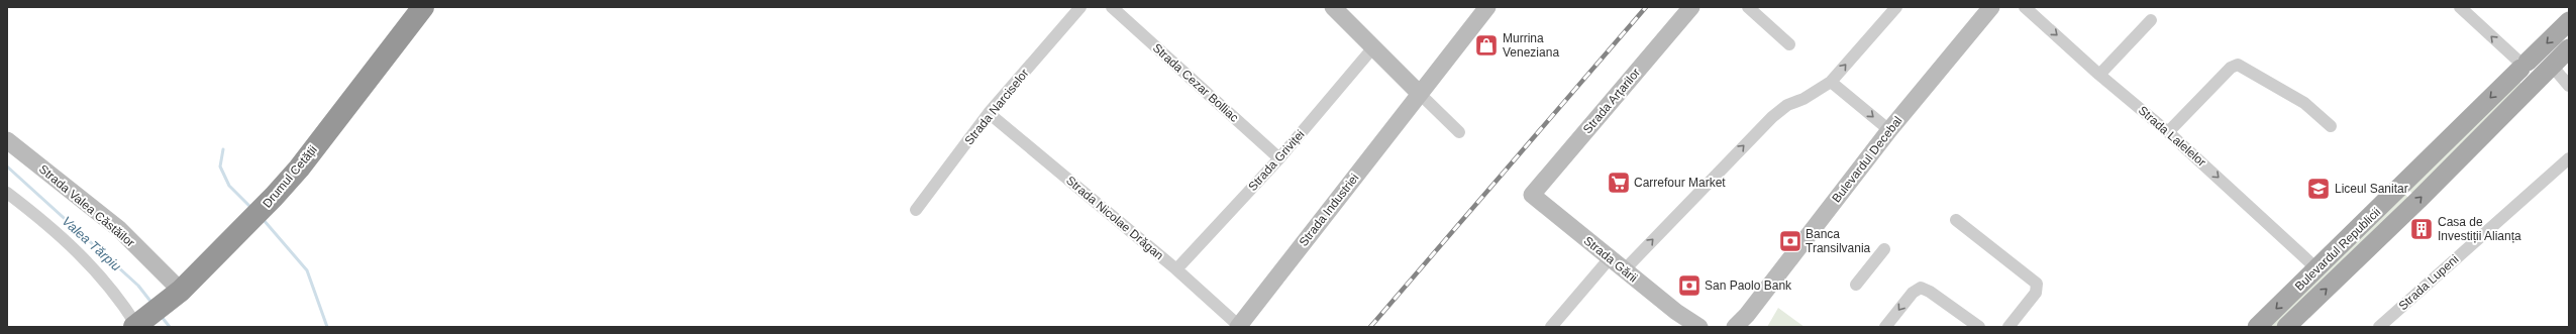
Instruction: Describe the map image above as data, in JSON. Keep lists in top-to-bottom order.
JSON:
{
  "streets": {
    "highway": ["Drumul Cetății"],
    "main road": ["Bulevardul Republicii"],
    "street": [
      "Strada Cezar Bolliac",
      "Strada Arțarilor",
      "Strada Narciselor",
      "Strada Lalelelor",
      "Bulevardul Decebal",
      "Strada Griviței",
      "Strada Valea Căstăilor",
      "Strada Industriei",
      "Strada Nicolae Drăgan",
      "Strada Gării",
      "Strada Lupeni"
    ]
  },
  "crossings": [
    ["Strada Cezar Bolliac", "Strada Griviței"],
    ["Strada Arțarilor", "Strada Gării"],
    ["Strada Narciselor", "Strada Nicolae Drăgan"],
    ["Strada Lalelelor", "Bulevardul Republicii"],
    ["Strada Griviței", "Strada Nicolae Drăgan"],
    ["Drumul Cetății", "Strada Valea Căstăilor"],
    ["Strada Industriei", "Strada Nicolae Drăgan"]
  ],
  "one_way": ["Strada Lalelelor"],
  "water": ["Valea Tărpiu"],
  "places": {
    "shop": ["Murrina Veneziana"],
    "supermarket": ["Carrefour Market"],
    "school or university": ["Liceul Sanitar"],
    "building": ["Casa de Investiții Alianța"],
    "bank": ["Banca Transilvania", "San Paolo Bank"]
  }
}
